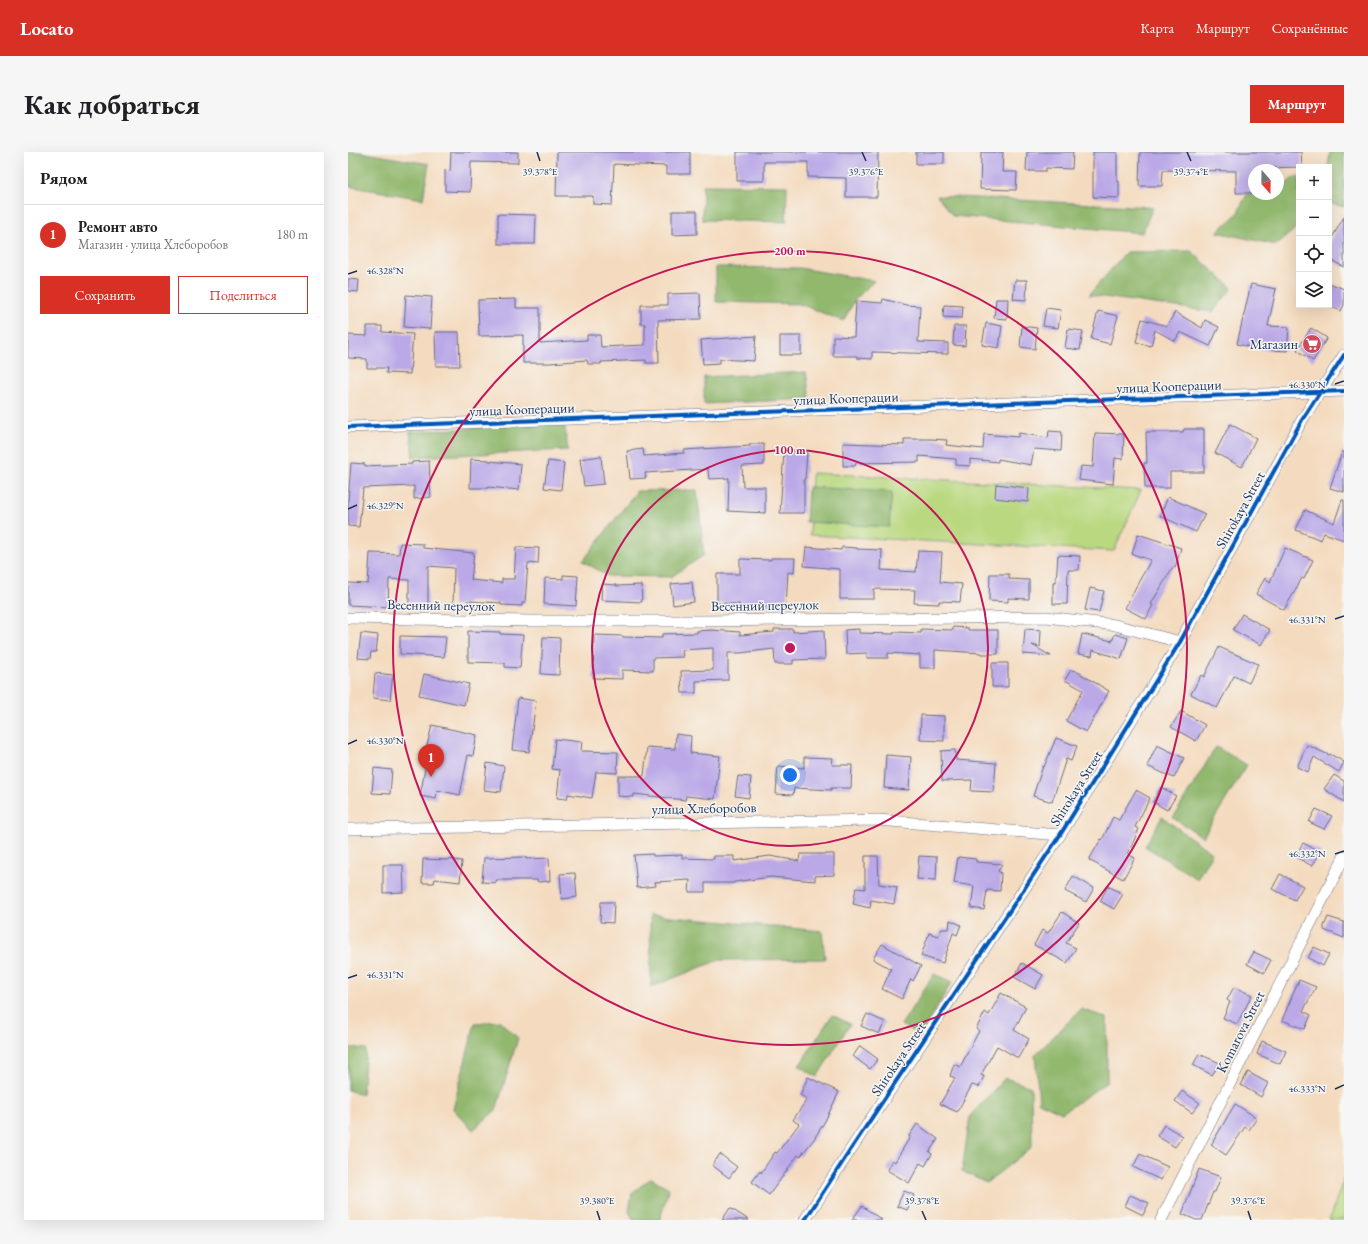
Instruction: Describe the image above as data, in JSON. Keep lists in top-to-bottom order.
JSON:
{
  "streets": {
    "street": [
      "улица Кооперации",
      "Shirokaya Street",
      "Весенний переулок",
      "улица Хлеборобов",
      "Komarova Street"
    ]
  },
  "crossings": [
    ["улица Кооперации", "Shirokaya Street"],
    ["Shirokaya Street", "Весенний переулок"],
    ["Shirokaya Street", "улица Хлеборобов"]
  ],
  "places": {
    "supermarket": ["Магазин"]
  },
  "north": "bottom",
  "page": {
    "header": "Locato",
    "nav": ["Карта", "Маршрут", "Сохранённые"],
    "buttons": [
      "Маршрут",
      ["Сохранить", "Поделиться"]
    ],
    "title": "Как добраться",
    "heading": "Рядом",
    "map_buttons": ["+", "−"],
    "list": [
      {
        "mark": "1",
        "name": "Ремонт авто",
        "note": "Магазин · улица Хлеборобов",
        "value": "180 m"
      }
    ],
    "pins": "1"
  },
  "coordinates": [
    "39.378°E",
    "39.374°E",
    "39.376°E",
    "46.328°N",
    "46.330°N",
    "46.329°N",
    "46.331°N",
    "46.332°N",
    "46.333°N",
    "39.380°E"
  ],
  "rings": ["200 m", "100 m"]
}
